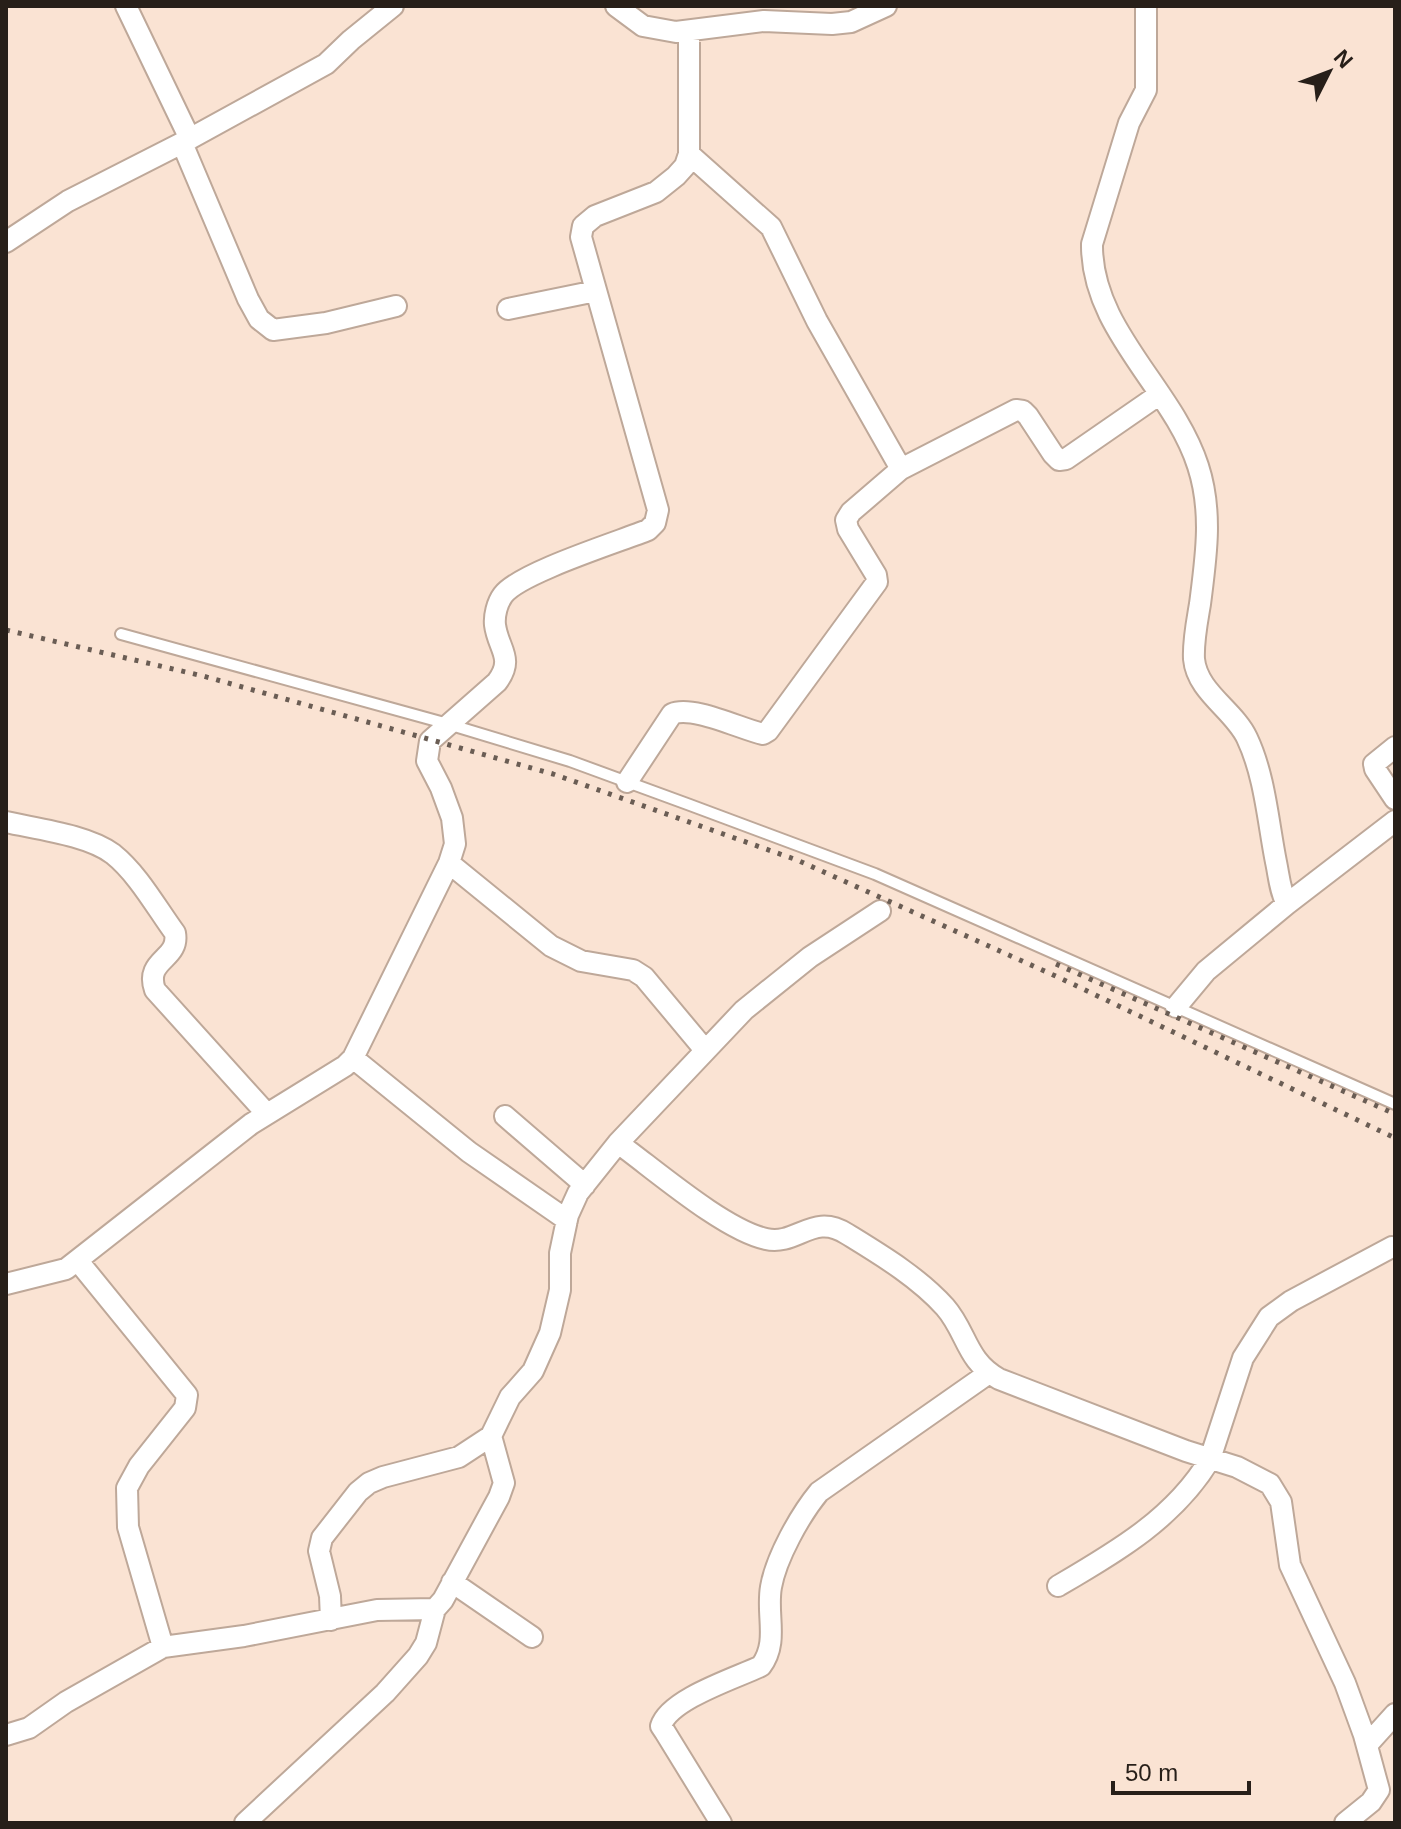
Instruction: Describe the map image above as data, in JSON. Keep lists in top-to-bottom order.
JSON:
{
  "scale_bar": "50 m",
  "north": "top right"
}
